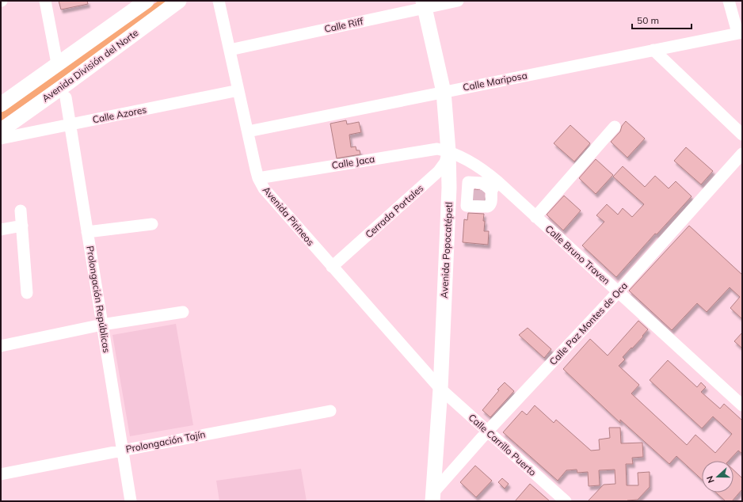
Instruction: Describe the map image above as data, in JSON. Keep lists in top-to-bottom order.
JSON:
{
  "streets": {
    "main road": ["Avenida División del Norte", "Avenida Popocatépetl"],
    "street": [
      "Calle Riff",
      "Calle Mariposa",
      "Calle Azores",
      "Calle Jaca",
      "Cerrada Portales",
      "Avenida Pirineos",
      "Calle Bruno Traven",
      "Prolongación Repúblicas",
      "Calle Paz Montes de Oca",
      "Prolongación Tajín",
      "Calle Carrillo Puerto"
    ]
  },
  "crossings": [
    ["Calle Riff", "Avenida Pirineos"],
    ["Calle Riff", "Avenida Popocatépetl"],
    ["Calle Mariposa", "Avenida Pirineos"],
    ["Calle Mariposa", "Avenida Popocatépetl"],
    ["Calle Azores", "Avenida Pirineos"],
    ["Calle Azores", "Prolongación Repúblicas"],
    ["Calle Jaca", "Cerrada Portales"],
    ["Calle Jaca", "Avenida Pirineos"],
    ["Calle Jaca", "Avenida Popocatépetl"],
    ["Calle Jaca", "Calle Bruno Traven"],
    ["Cerrada Portales", "Avenida Pirineos"],
    ["Cerrada Portales", "Avenida Popocatépetl"],
    ["Cerrada Portales", "Calle Bruno Traven"],
    ["Avenida Pirineos", "Avenida Popocatépetl"],
    ["Avenida Pirineos", "Calle Carrillo Puerto"],
    ["Avenida Popocatépetl", "Calle Bruno Traven"],
    ["Avenida Popocatépetl", "Calle Paz Montes de Oca"],
    ["Avenida Popocatépetl", "Calle Carrillo Puerto"],
    ["Calle Bruno Traven", "Calle Paz Montes de Oca"],
    ["Prolongación Repúblicas", "Prolongación Tajín"],
    ["Calle Paz Montes de Oca", "Calle Carrillo Puerto"]
  ],
  "scale_bar": "50 m",
  "north": "left"
}
